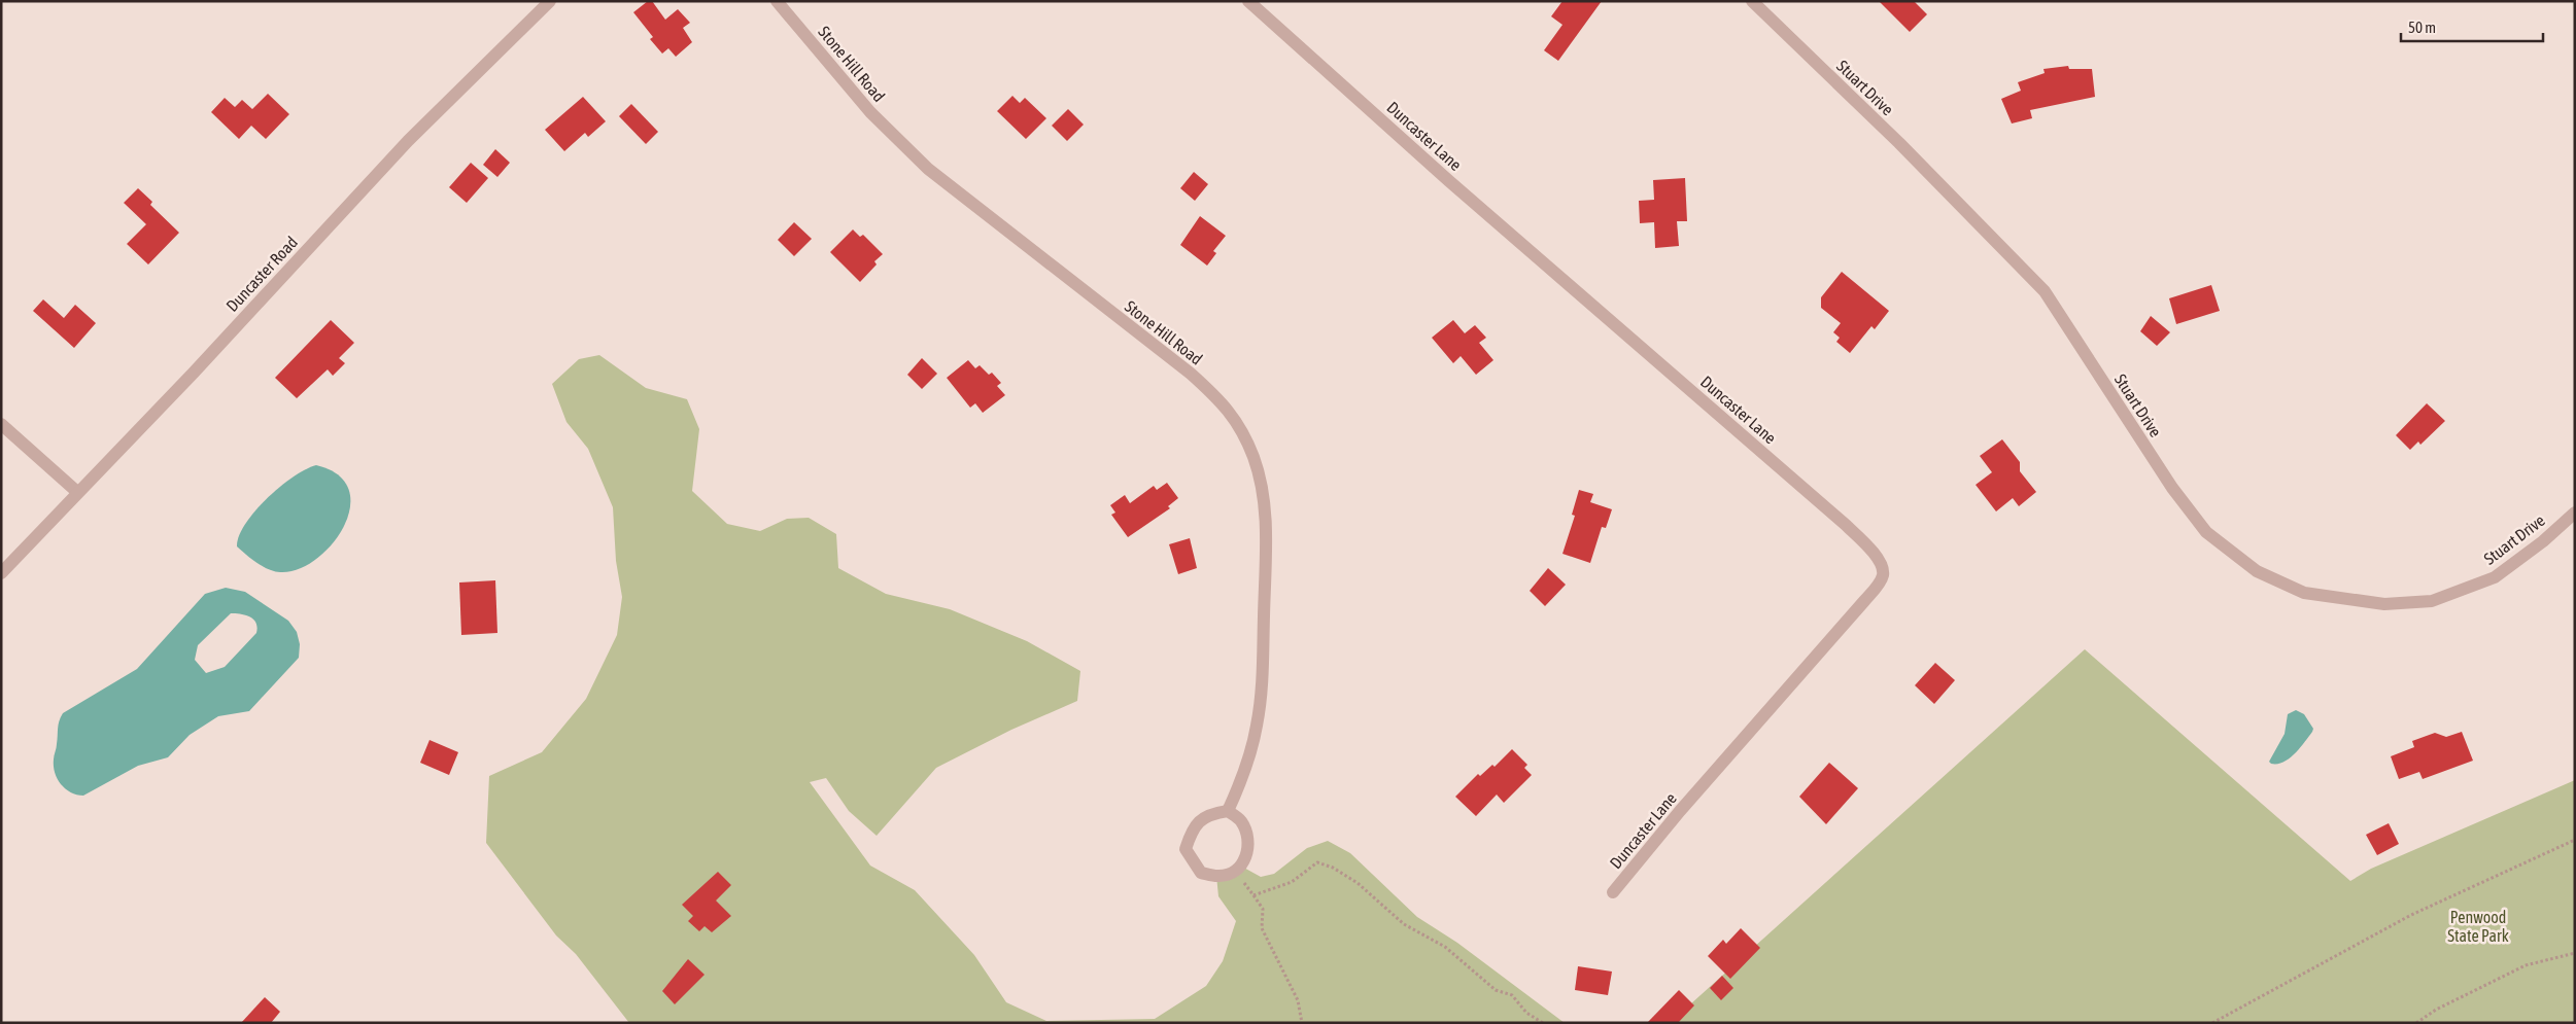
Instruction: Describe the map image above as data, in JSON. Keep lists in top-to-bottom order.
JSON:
{
  "streets": {
    "street": [
      "Stone Hill Road",
      "Stuart Drive",
      "Duncaster Lane",
      "Duncaster Road"
    ]
  },
  "parks": ["Penwood State Park"],
  "scale_bar": "50 m"
}
